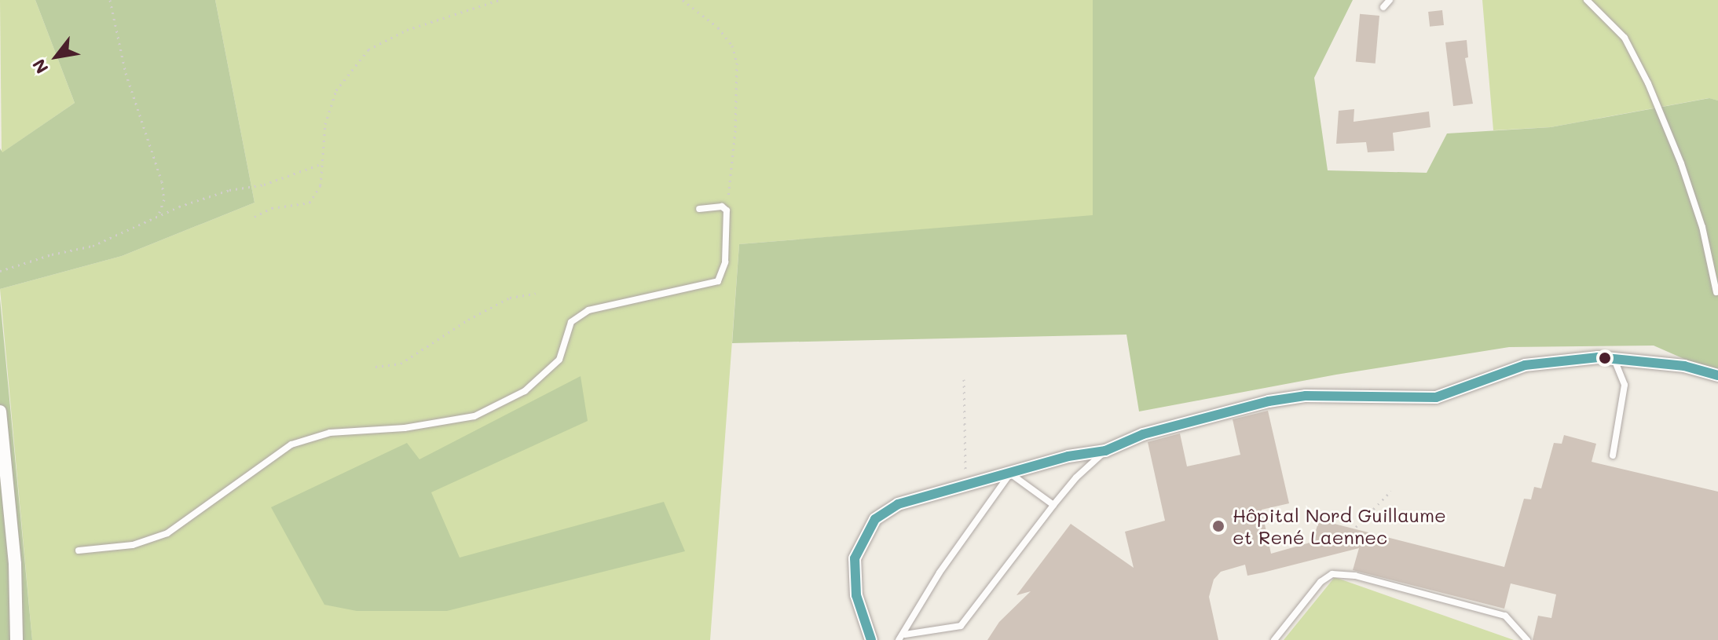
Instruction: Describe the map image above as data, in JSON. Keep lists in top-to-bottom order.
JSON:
{
  "places": ["Hôpital Nord Guillaume et René Laennec"],
  "north": "bottom left"
}
